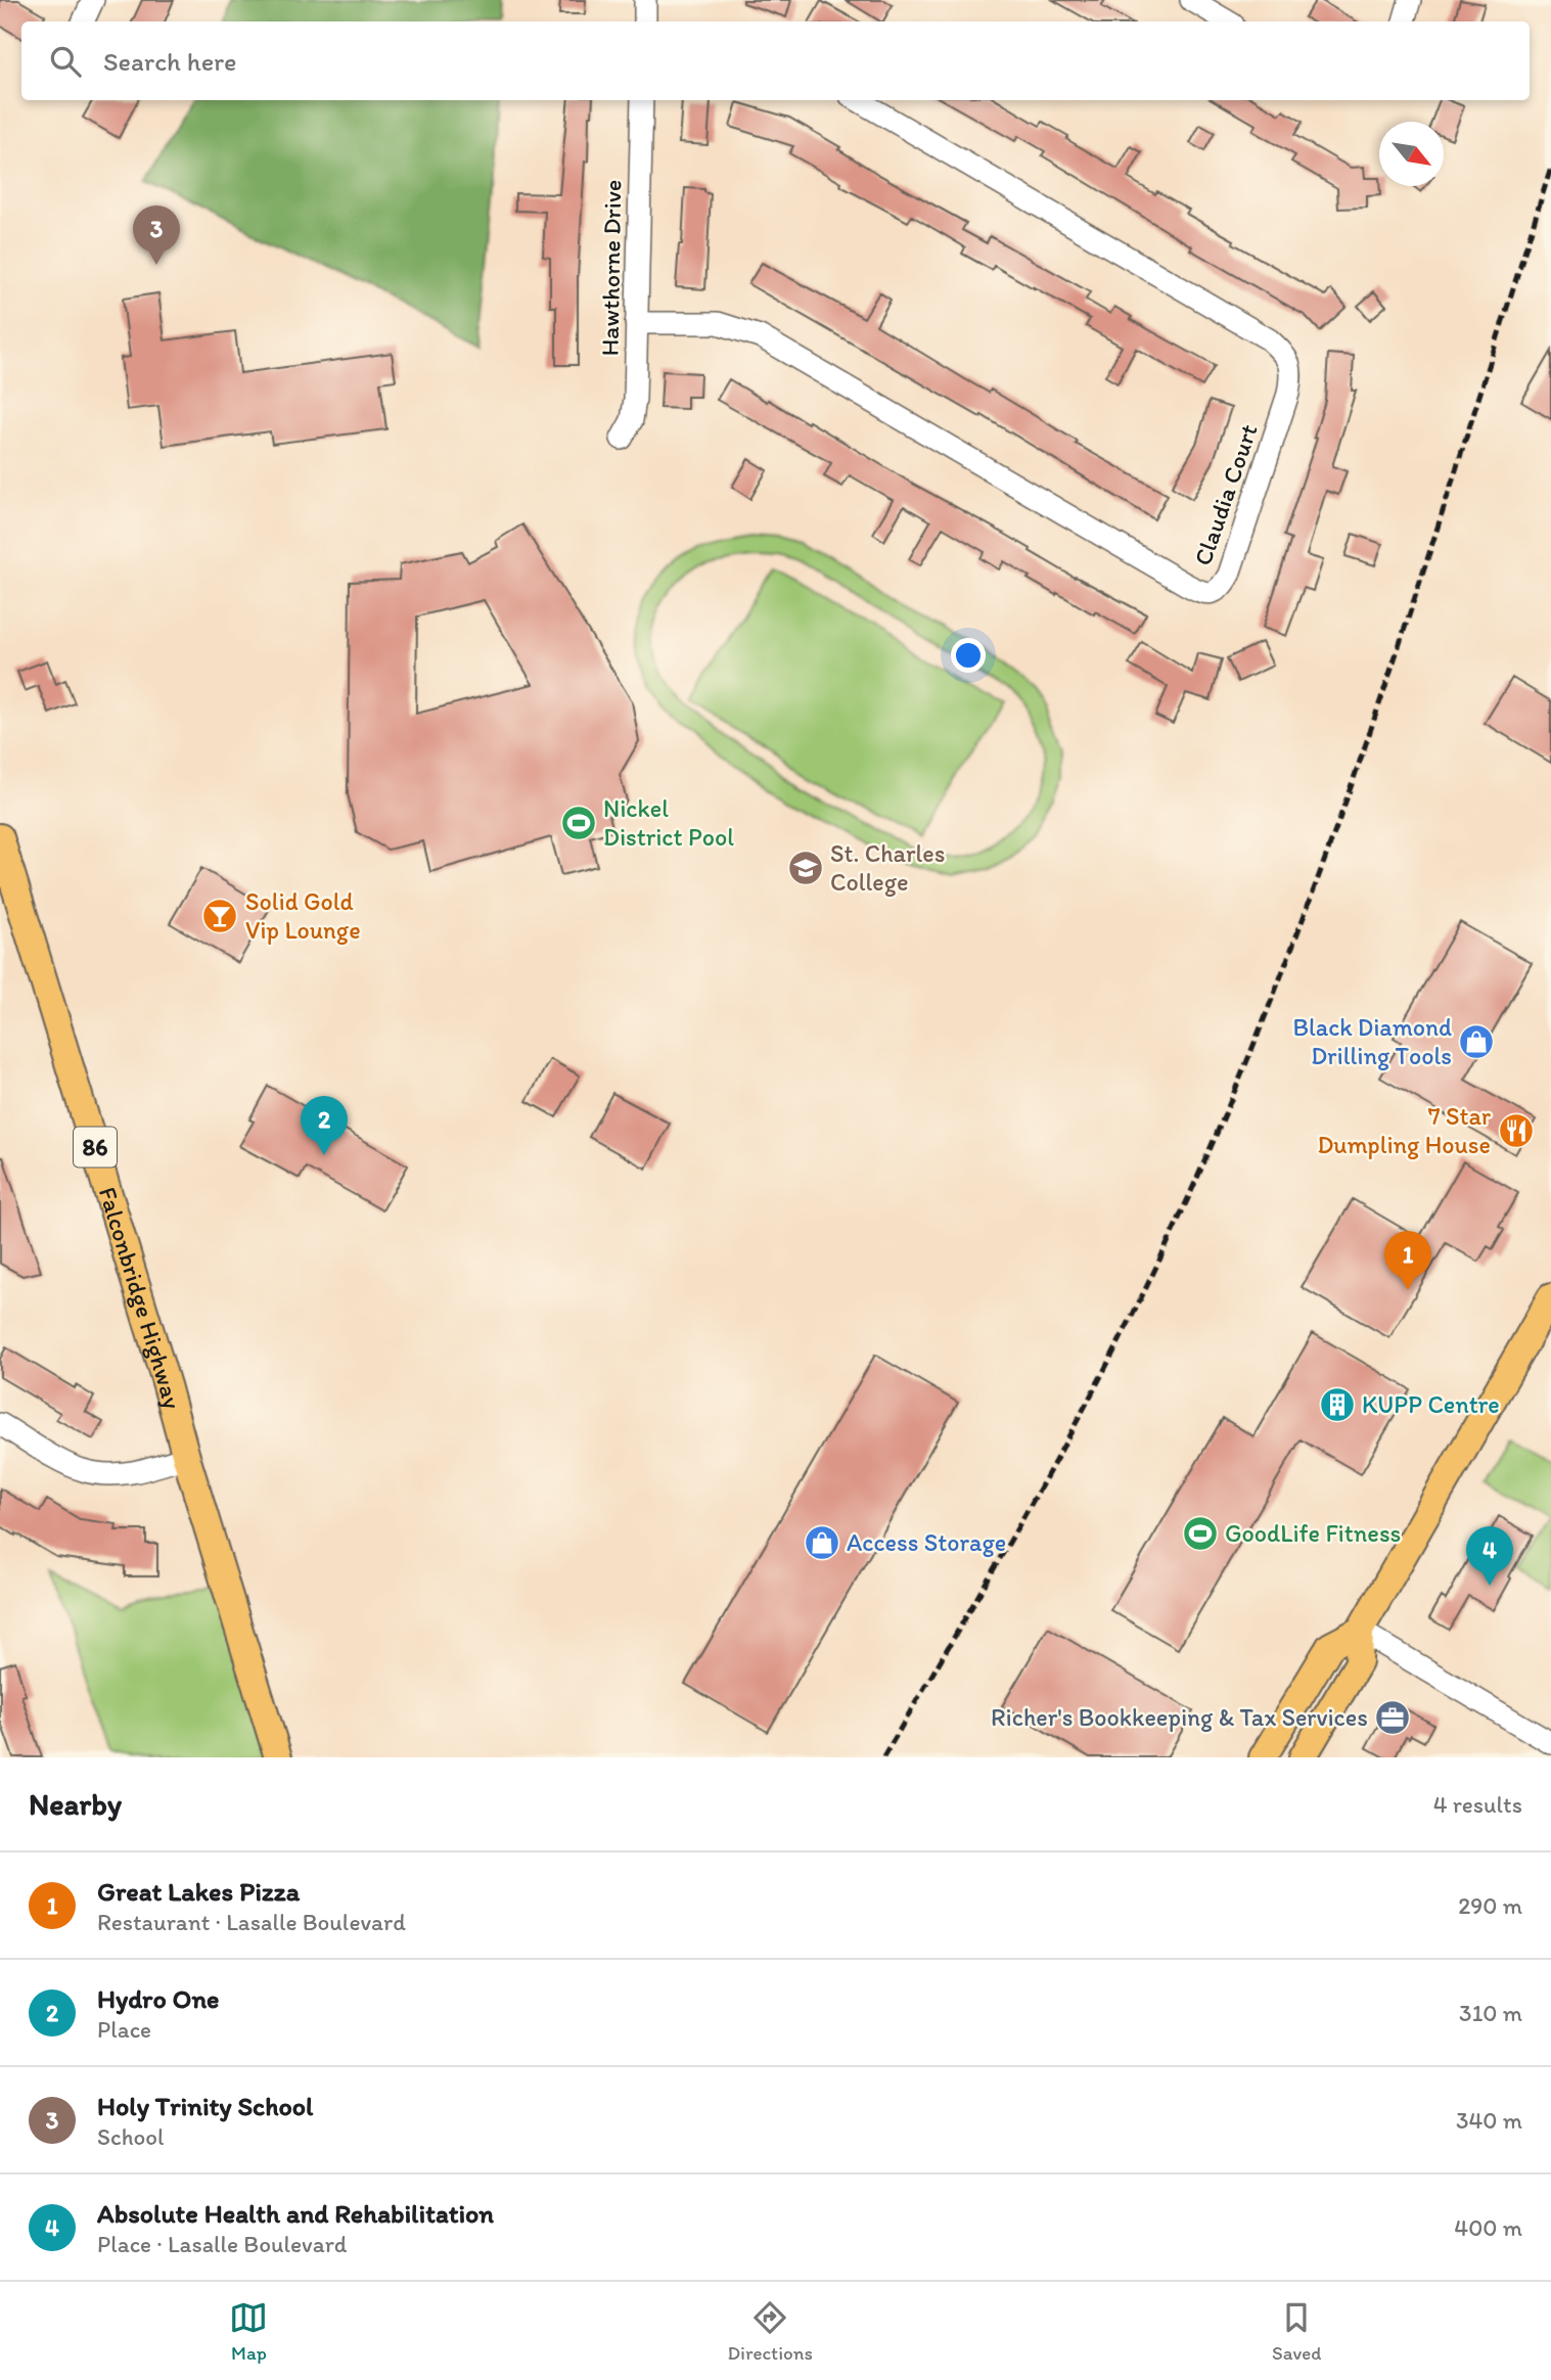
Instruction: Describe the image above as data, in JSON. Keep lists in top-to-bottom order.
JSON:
{
  "streets": {
    "main road": ["86", "Falconbridge Highway"],
    "street": ["Hawthorne Drive", "Claudia Court"]
  },
  "crossings": [
    ["Hawthorne Drive", "Claudia Court"]
  ],
  "places": {
    "sports": ["Nickel District Pool", "GoodLife Fitness"],
    "school or university": ["St. Charles College"],
    "bar": ["Solid Gold Vip Lounge"],
    "shop": ["Black Diamond Drilling Tools", "Access Storage"],
    "restaurant": ["7 Star Dumpling House"],
    "building": ["KUPP Centre"],
    "office": ["Richer's Bookkeeping & Tax Services"]
  },
  "north": "bottom right",
  "page": {
    "search": "Search here",
    "pins": [
      "3",
      "2",
      "1",
      "4"
    ],
    "heading": ["Nearby", "4 results"],
    "list": [
      {
        "mark": "1",
        "name": "Great Lakes Pizza",
        "note": "Restaurant · Lasalle Boulevard",
        "value": "290 m"
      },
      {
        "mark": "2",
        "name": "Hydro One",
        "note": "Place",
        "value": "310 m"
      },
      {
        "mark": "3",
        "name": "Holy Trinity School",
        "note": "School",
        "value": "340 m"
      },
      {
        "mark": "4",
        "name": "Absolute Health and Rehabilitation",
        "note": "Place · Lasalle Boulevard",
        "value": "400 m"
      }
    ],
    "nav": ["Map", "Directions", "Saved"]
  }
}
